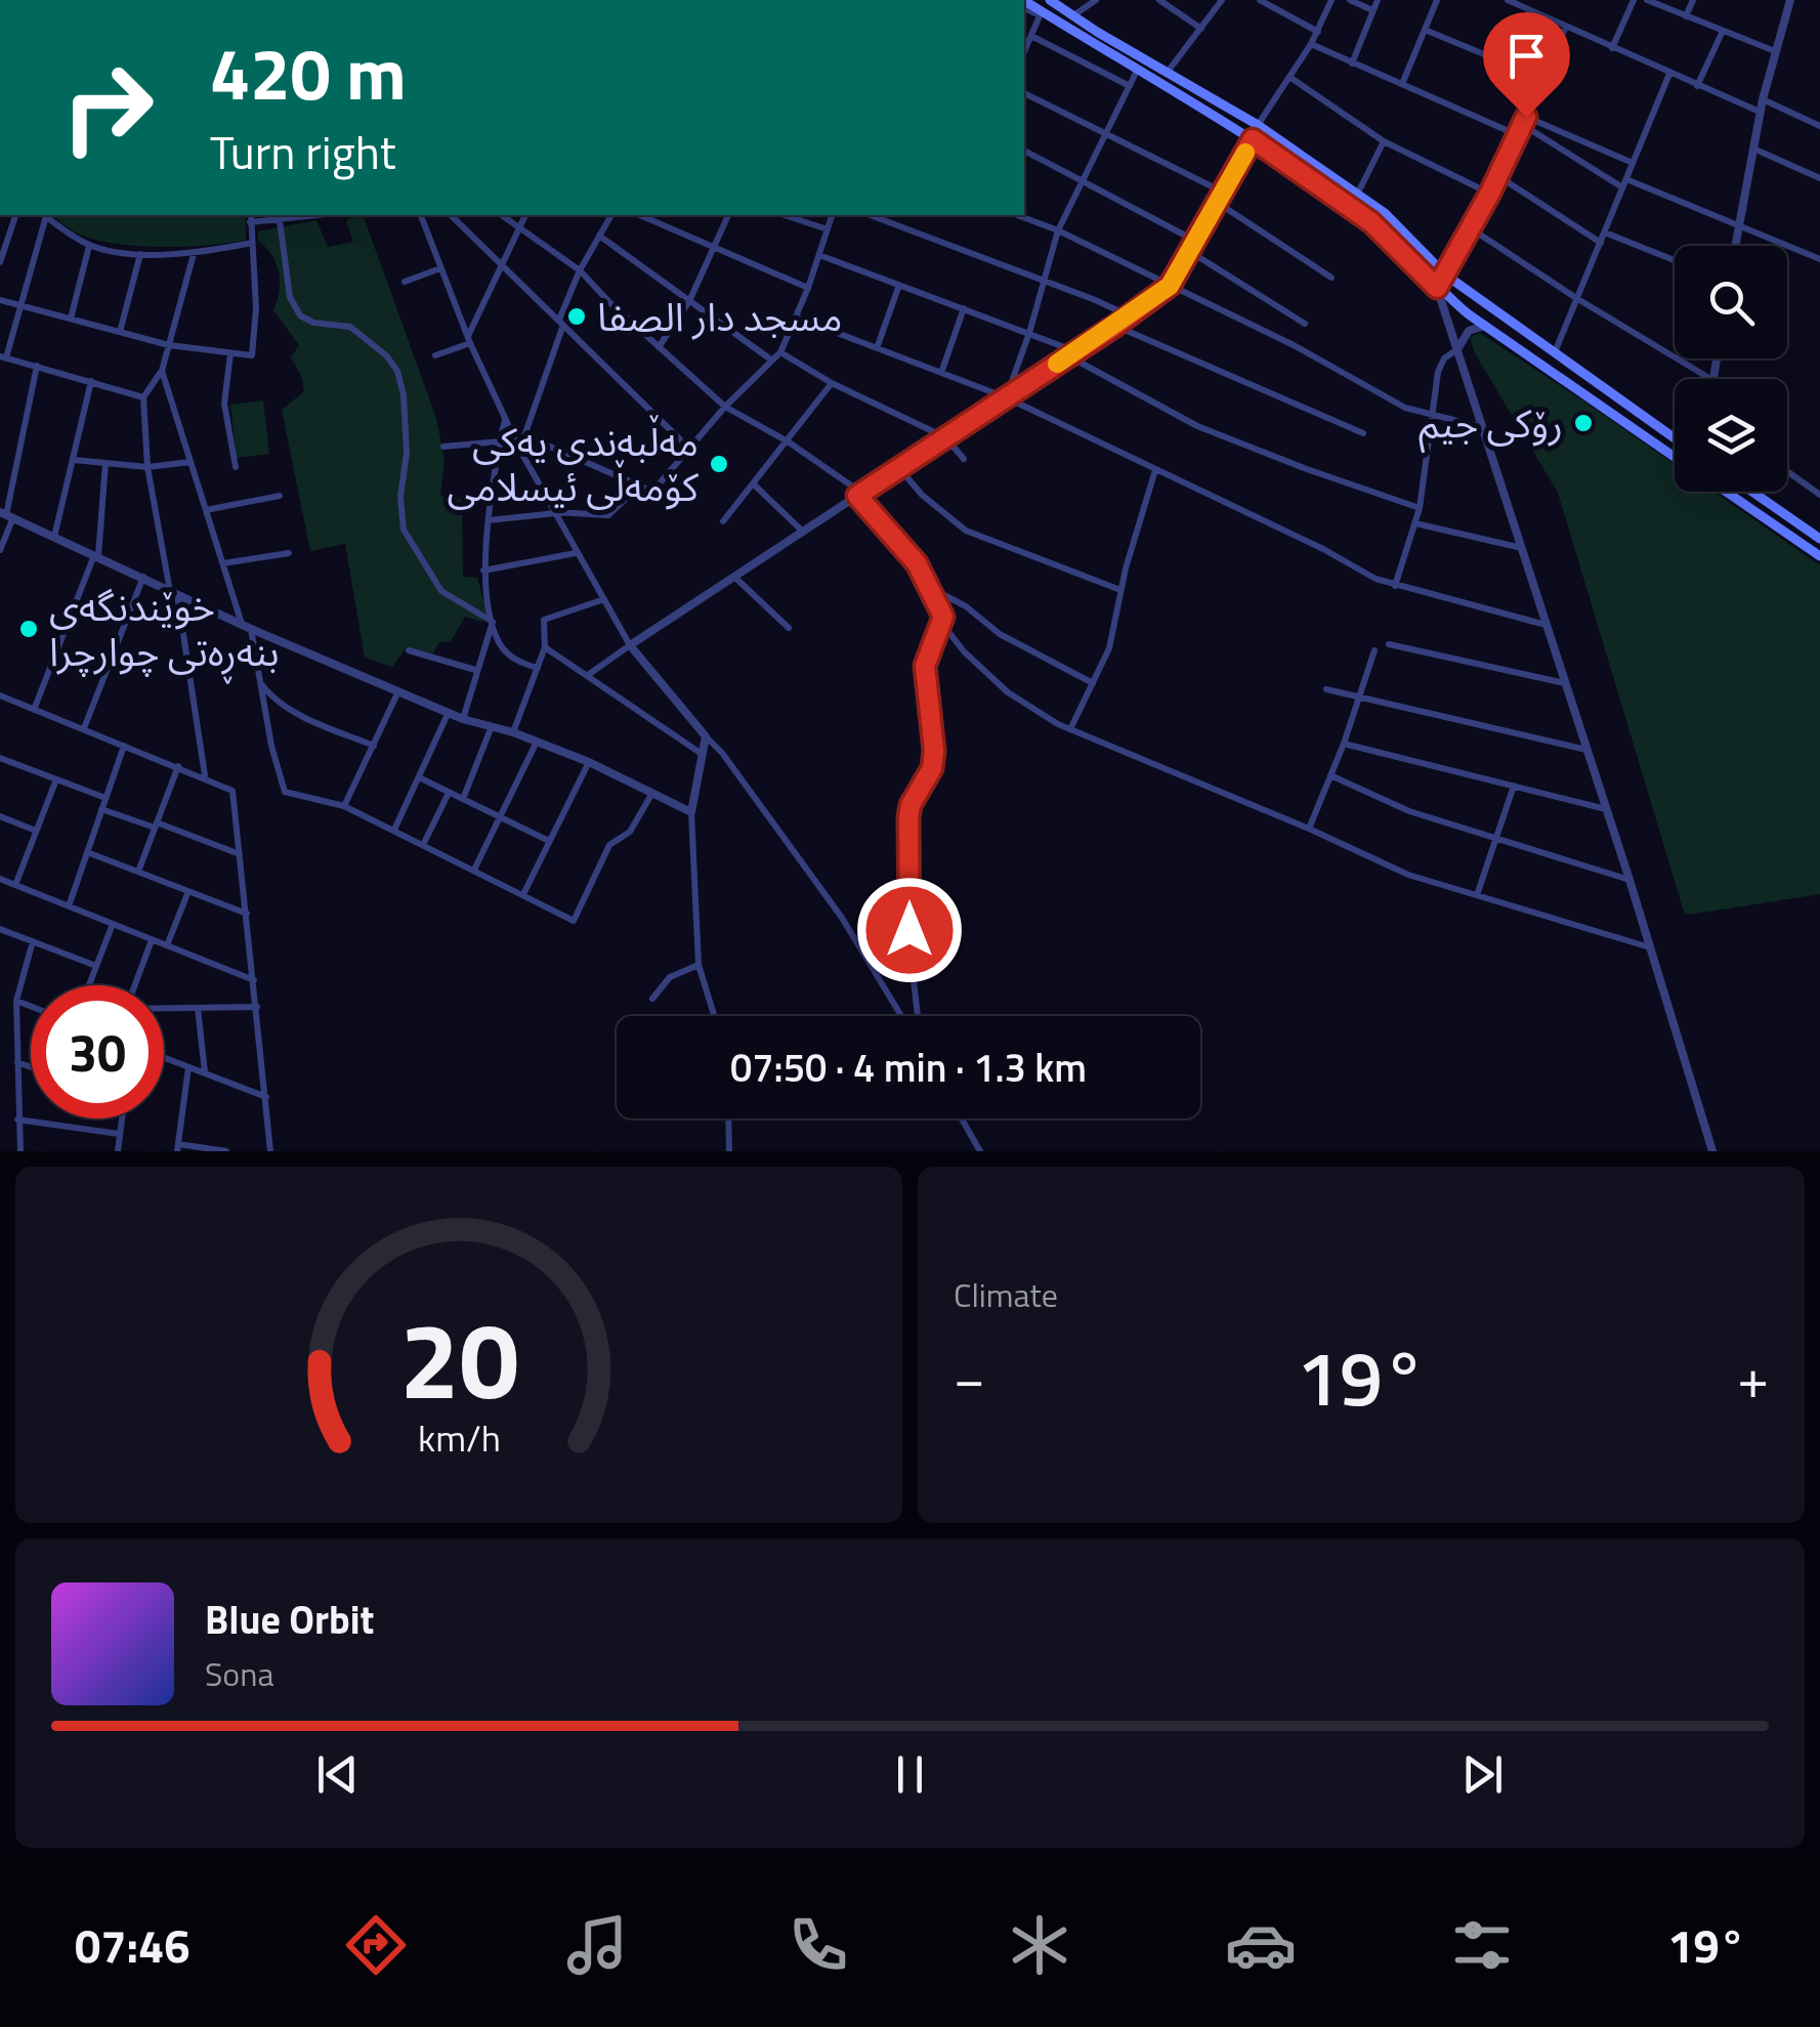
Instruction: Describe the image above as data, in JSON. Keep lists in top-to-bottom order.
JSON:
{
  "places": [
    "مسجد دار الصفا",
    "رۆکی جیم",
    "مەڵبەندی یەکی کۆمەڵی ئیسلامی",
    "خوێندنگەی بنەڕەتی چوارچرا"
  ],
  "page": {
    "turn": ["420 m", "Turn right"],
    "limit": "30",
    "trip": "07:50 · 4 min · 1.3 km",
    "tile": "Climate",
    "heat": ["−", "19°", "+"],
    "song": ["Blue Orbit", "Sona"],
    "tabs": ["07:46", "19°"],
    "gauge": ["20", "km/h"]
  }
}
